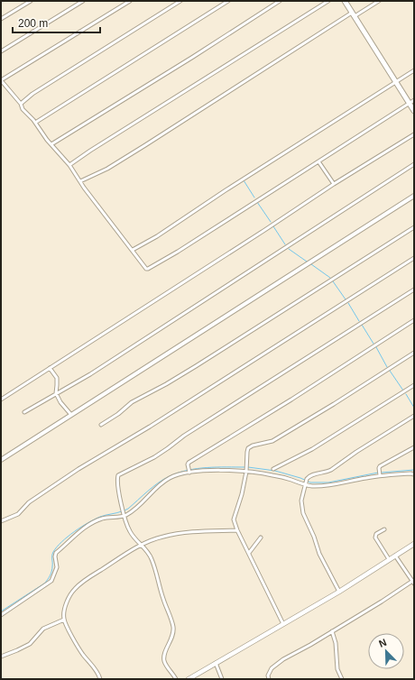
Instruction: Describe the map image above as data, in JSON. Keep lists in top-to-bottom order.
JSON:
{
  "scale_bar": "200 m",
  "north": "top left"
}
